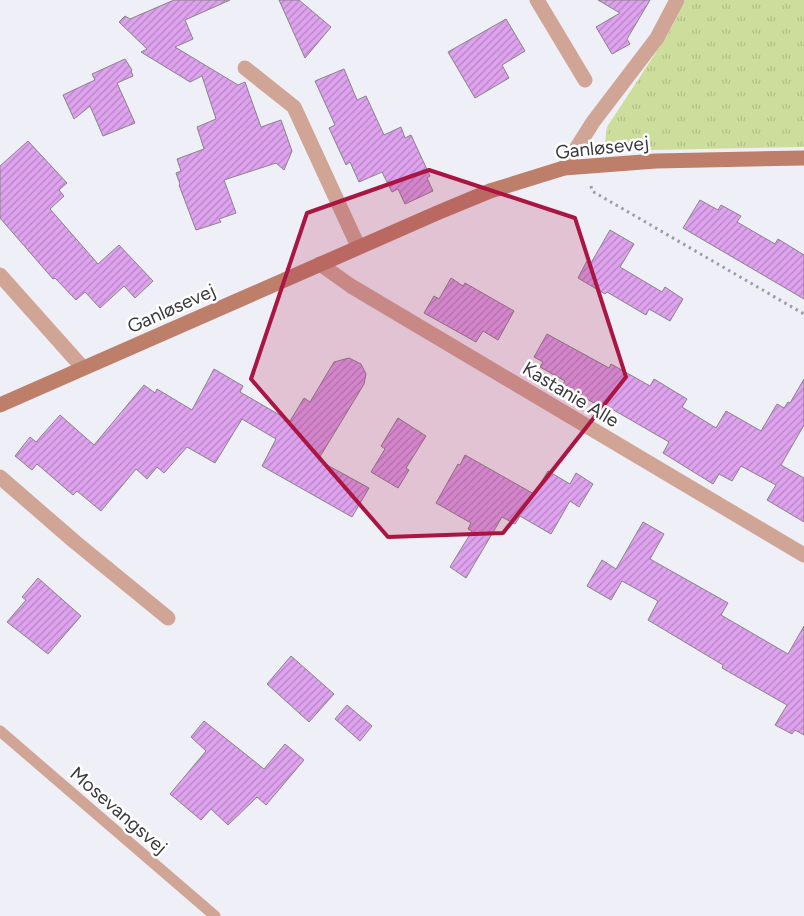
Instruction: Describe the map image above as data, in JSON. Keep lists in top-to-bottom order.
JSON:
{
  "streets": {
    "street": ["Ganløsevej", "Kastanie Alle"],
    "lane": ["Mosevangsvej"]
  },
  "crossings": [
    ["Ganløsevej", "Kastanie Alle"]
  ]
}
